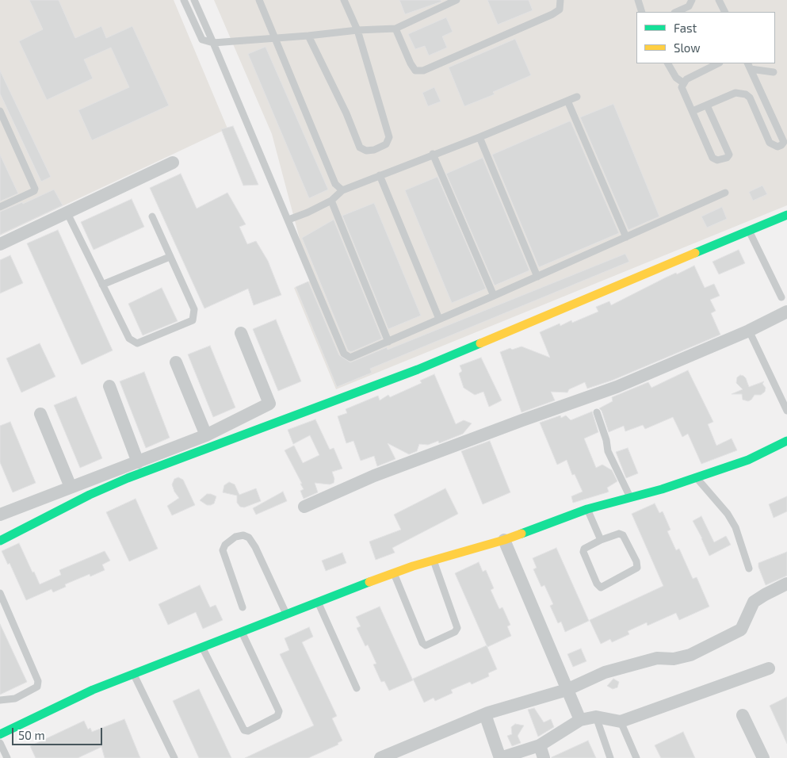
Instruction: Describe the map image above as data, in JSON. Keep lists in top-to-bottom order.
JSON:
{
  "legend": ["Fast", "Slow"],
  "scale_bar": "50 m"
}
